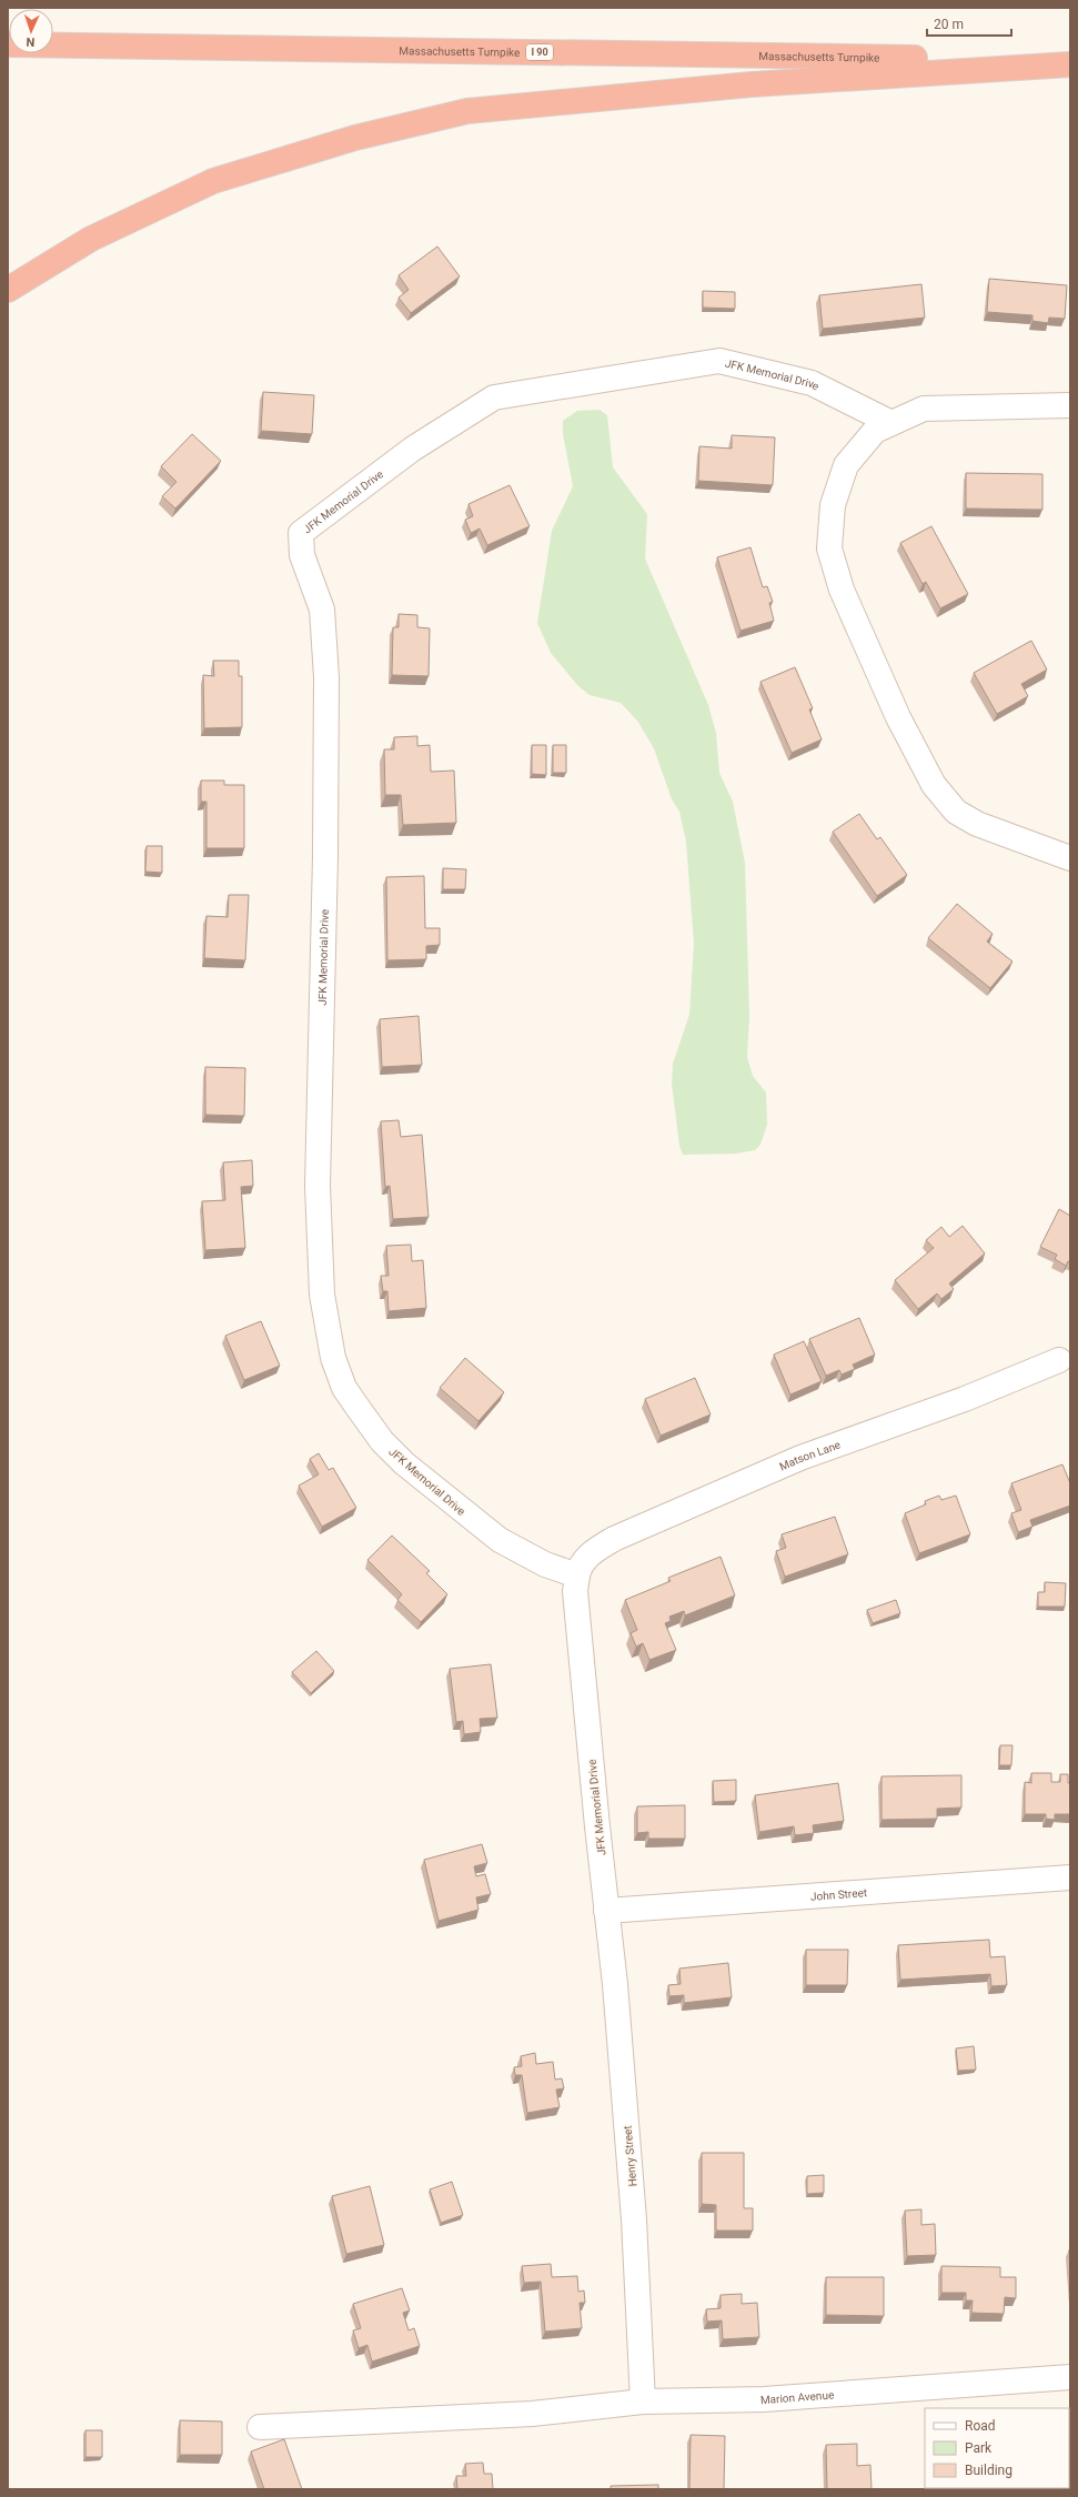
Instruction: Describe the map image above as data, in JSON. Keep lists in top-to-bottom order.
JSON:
{
  "streets": {
    "highway": ["Massachusetts Turnpike", "I 90"],
    "street": [
      "JFK Memorial Drive",
      "Matson Lane",
      "John Street",
      "Henry Street",
      "Marion Avenue"
    ]
  },
  "crossings": [
    ["JFK Memorial Drive", "Matson Lane"],
    ["JFK Memorial Drive", "John Street"],
    ["JFK Memorial Drive", "Henry Street"],
    ["John Street", "Henry Street"],
    ["Henry Street", "Marion Avenue"]
  ],
  "legend": ["Road", "Park", "Building"],
  "scale_bar": "20 m",
  "north": "bottom"
}
